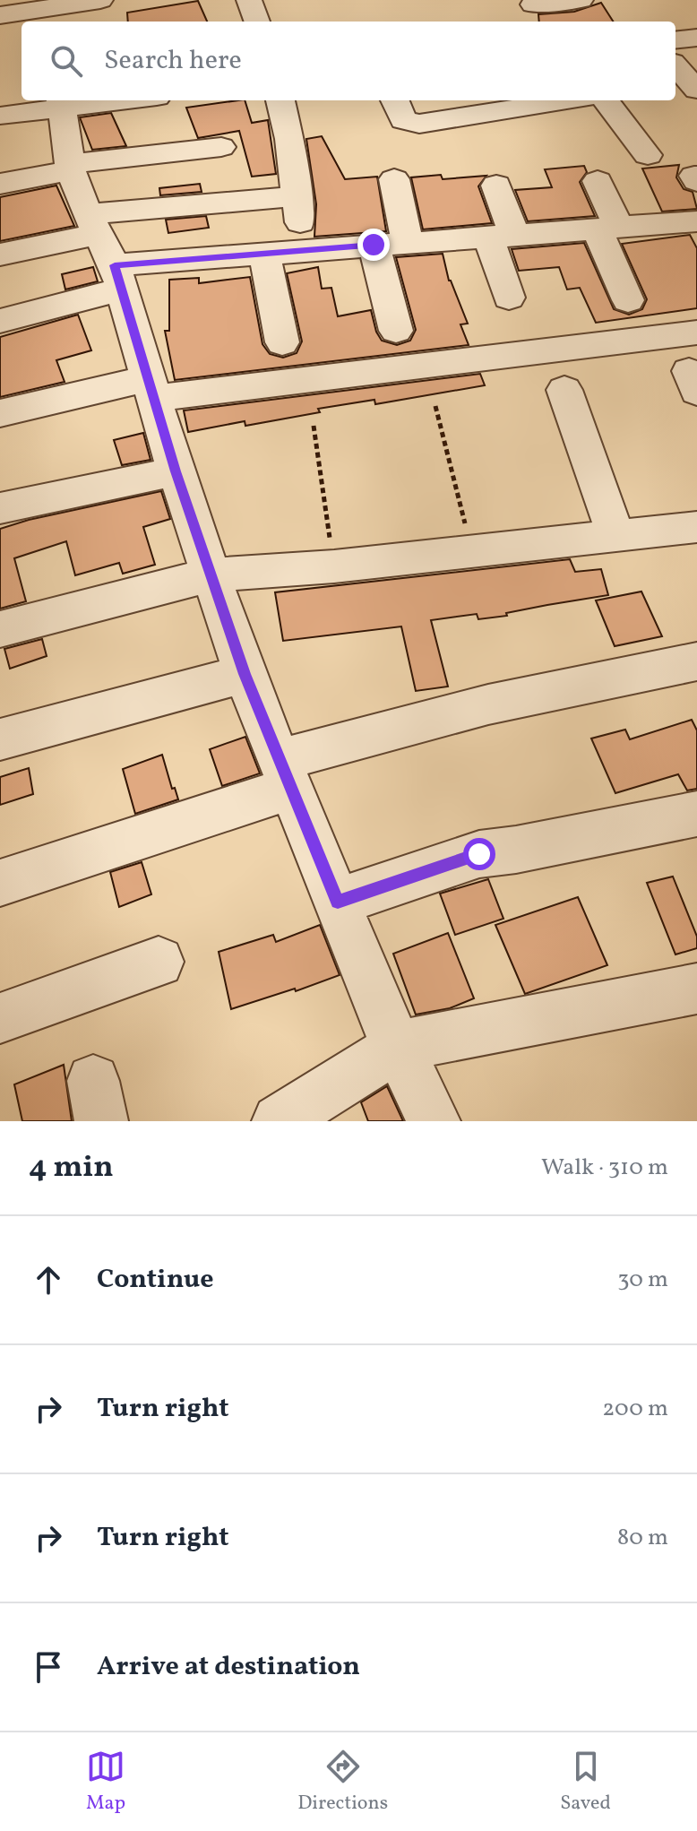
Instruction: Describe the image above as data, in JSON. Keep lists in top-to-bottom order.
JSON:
{
  "page": {
    "search": "Search here",
    "heading": ["4 min", "Walk · 310 m"],
    "list": [
      ["Continue", "30 m"],
      ["Turn right", "200 m"],
      ["Turn right", "80 m"],
      "Arrive at destination"
    ],
    "nav": ["Map", "Directions", "Saved"]
  }
}
